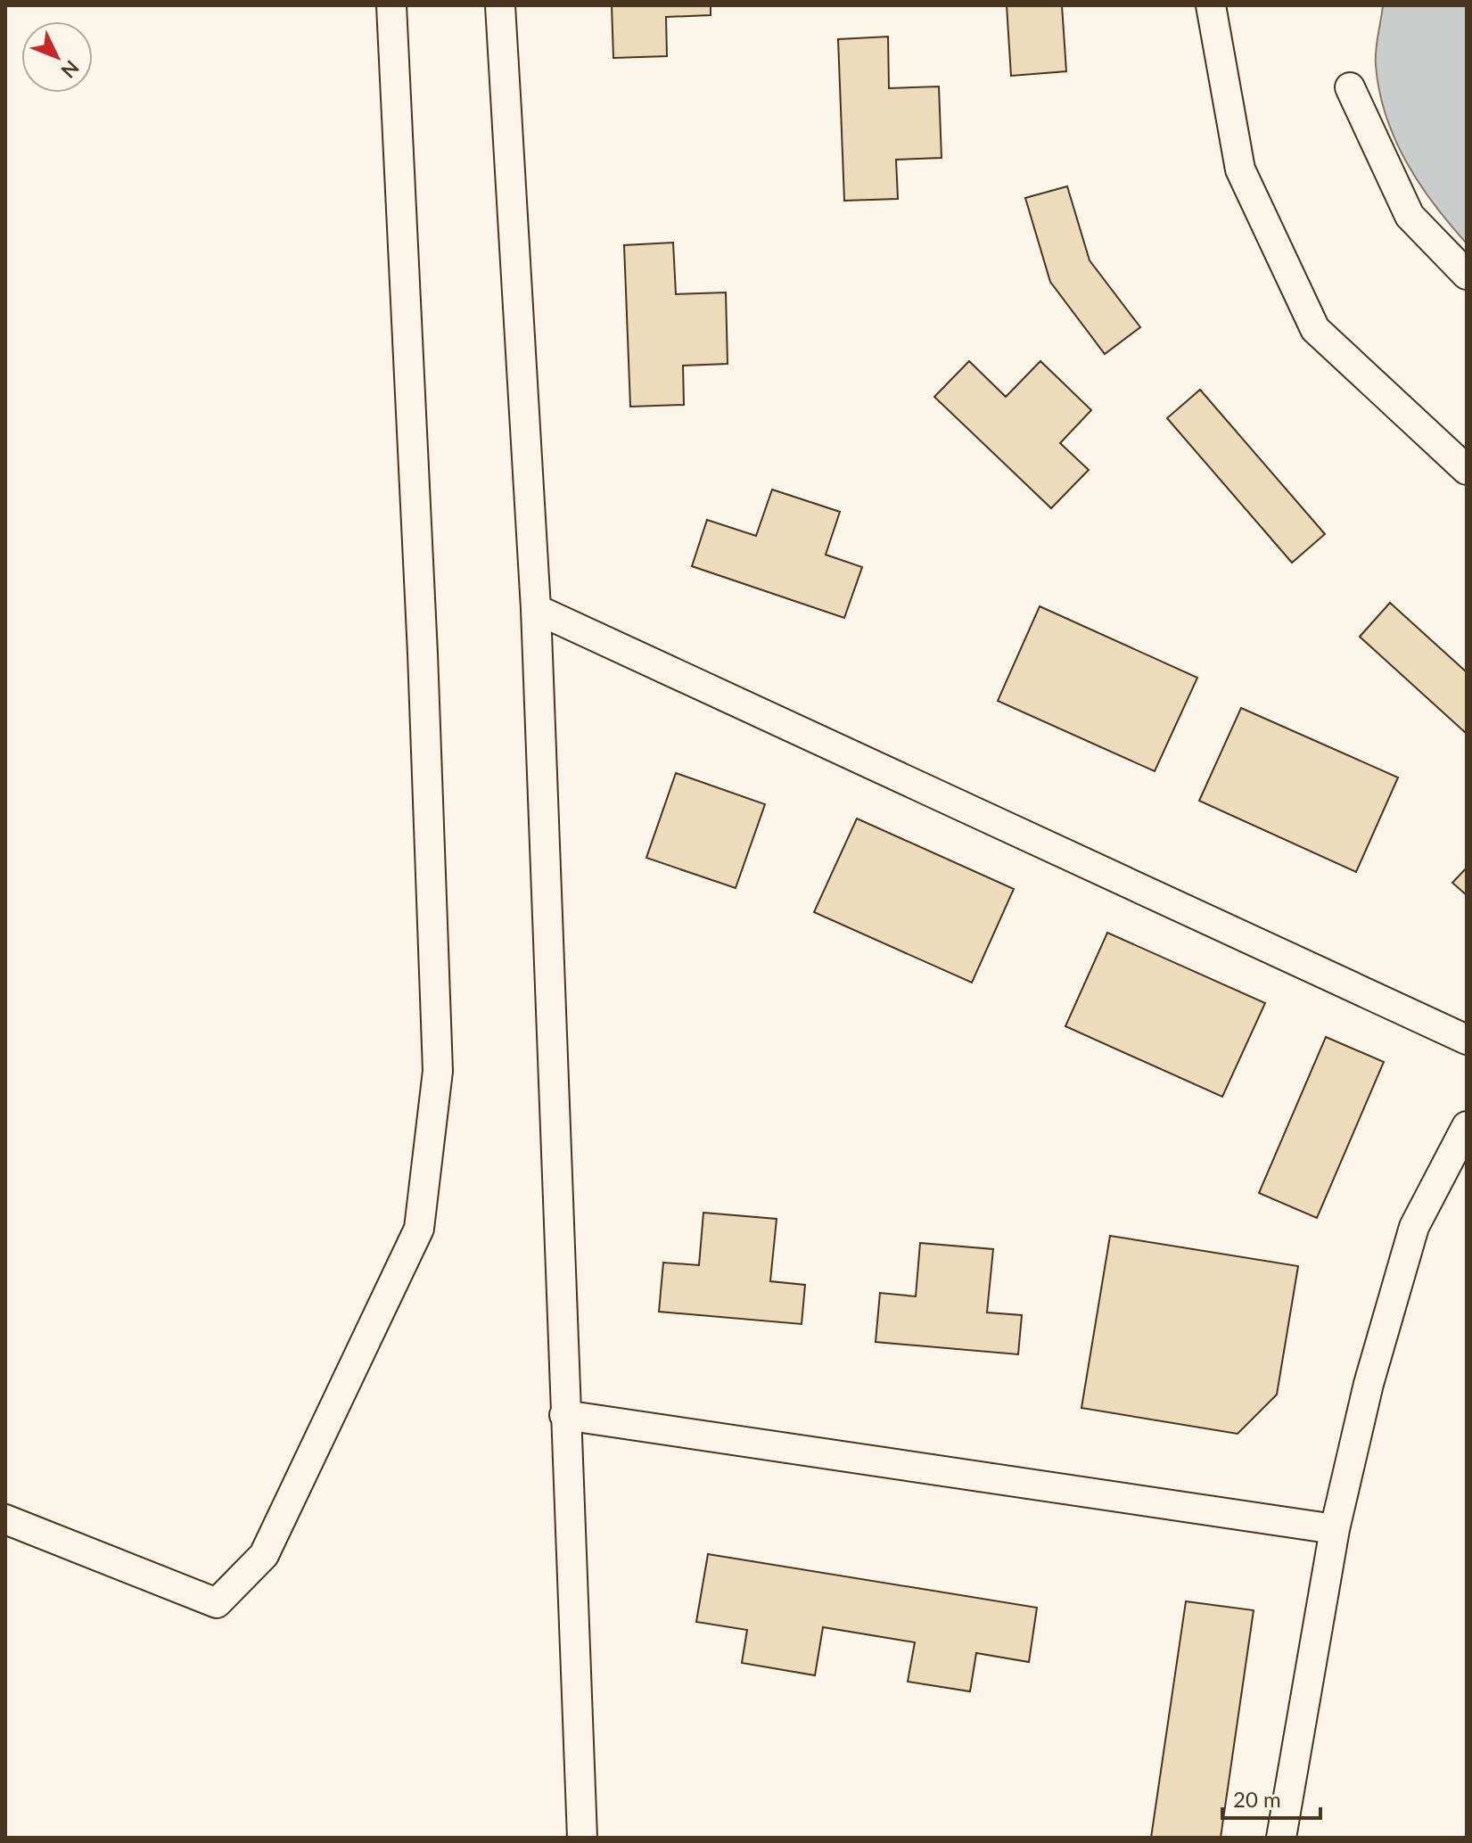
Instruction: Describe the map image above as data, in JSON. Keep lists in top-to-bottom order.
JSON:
{
  "scale_bar": "20 m",
  "north": "bottom right"
}
